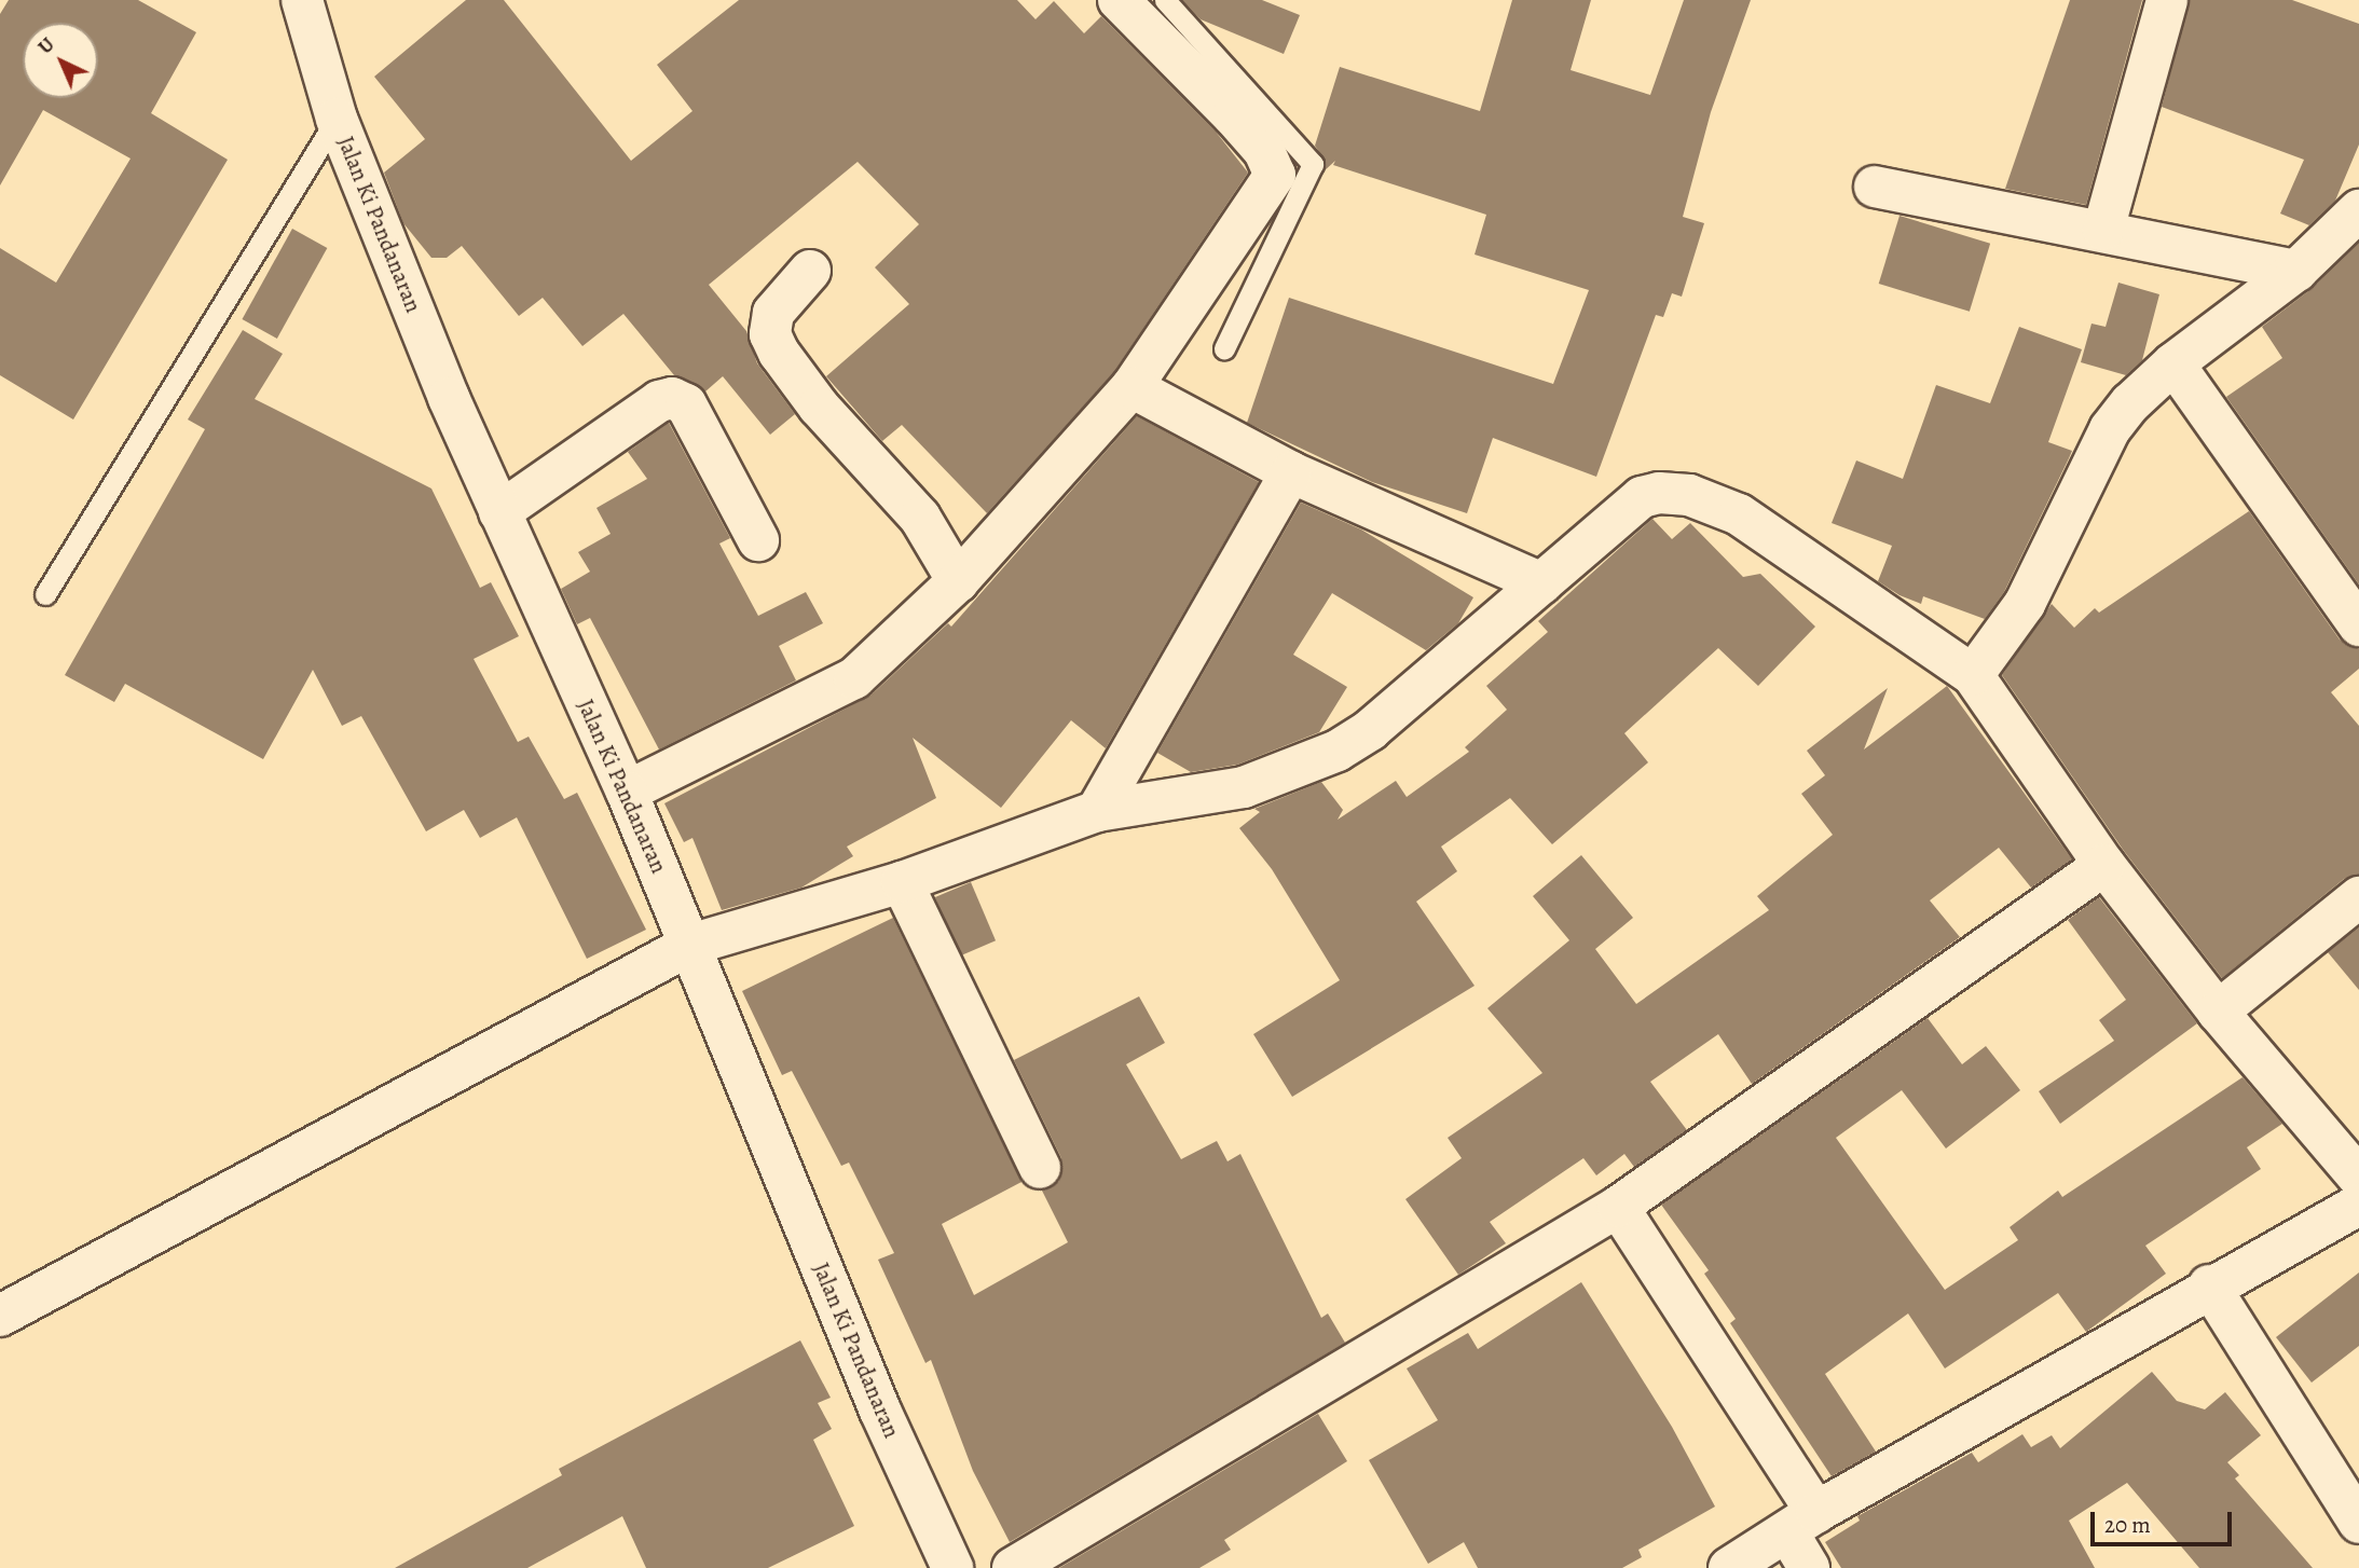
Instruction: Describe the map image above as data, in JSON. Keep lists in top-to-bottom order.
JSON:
{
  "streets": {
    "street": ["Jalan Ki Pandanaran"]
  },
  "scale_bar": "20 m",
  "north": "top left"
}
